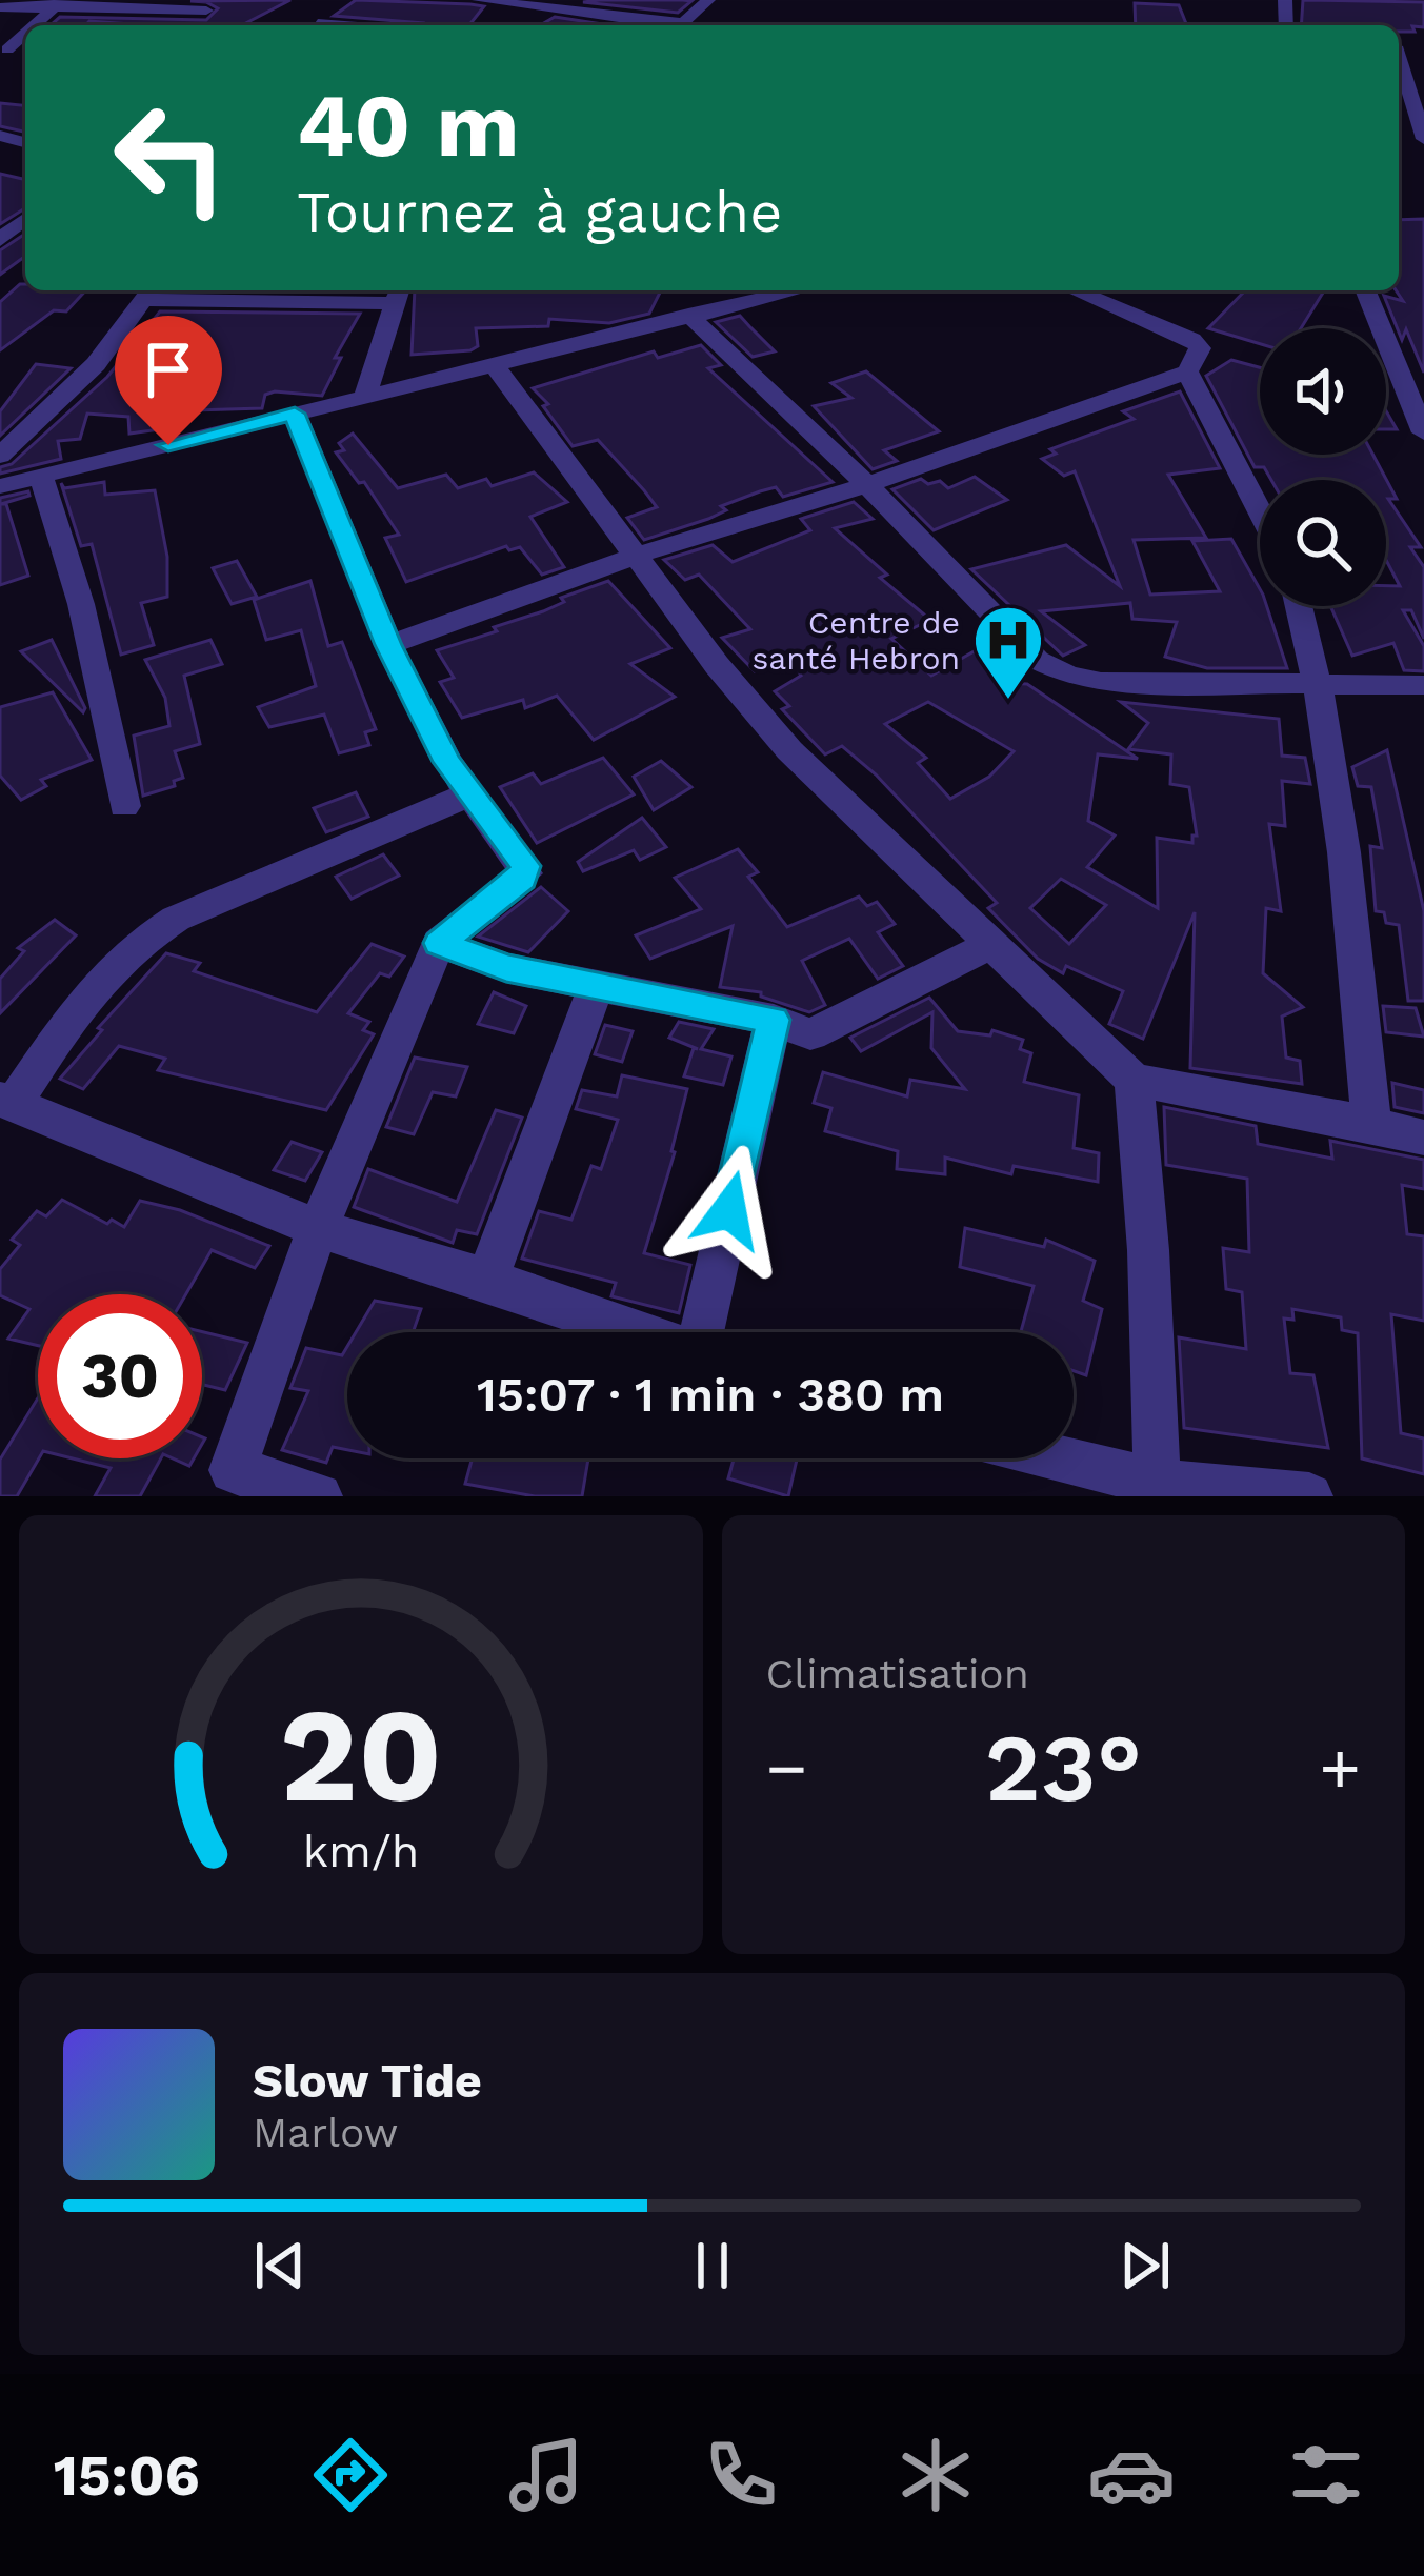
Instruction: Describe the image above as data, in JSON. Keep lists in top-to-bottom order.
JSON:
{
  "places": {
    "hospital": ["Centre de santé Hebron"]
  },
  "page": {
    "turn": ["40 m", "Tournez à gauche"],
    "limit": "30",
    "trip": "15:07 · 1 min · 380 m",
    "tile": "Climatisation",
    "heat": ["−", "23°", "+"],
    "song": ["Slow Tide", "Marlow"],
    "tabs": "15:06",
    "gauge": ["20", "km/h"]
  }
}
